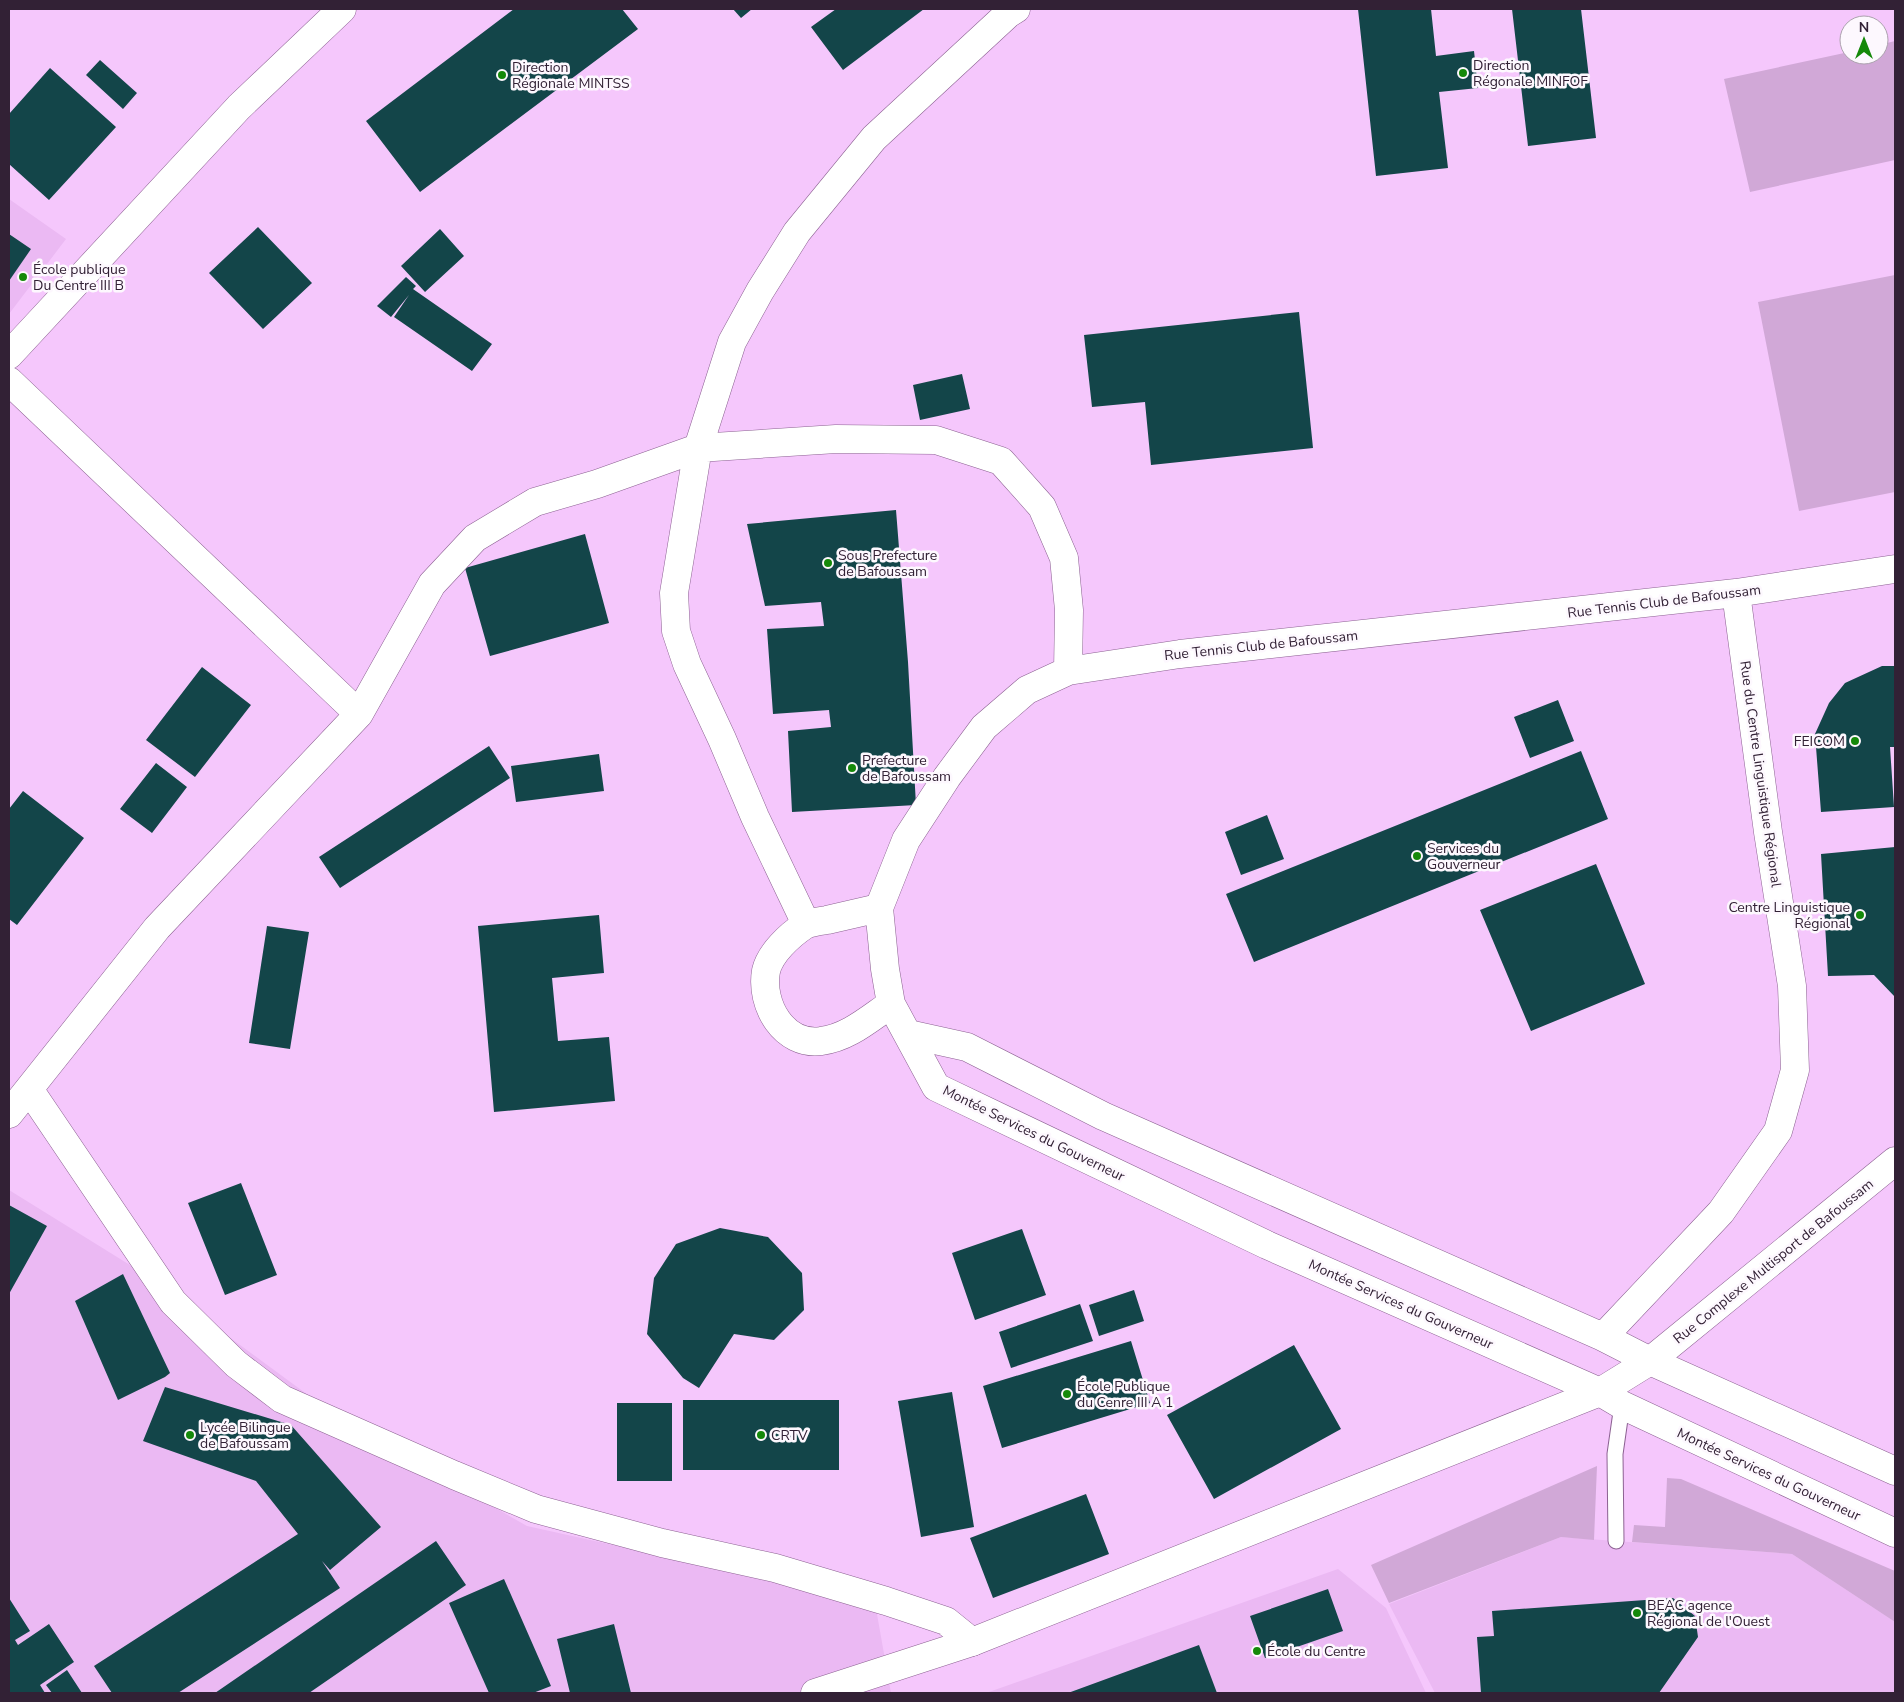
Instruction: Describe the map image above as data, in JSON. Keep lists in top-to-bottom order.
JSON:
{
  "streets": {
    "street": [
      "Rue Tennis Club de Bafoussam",
      "Rue du Centre Linguistique Régional",
      "Montée Services du Gouverneur",
      "Rue Complexe Multisport de Bafoussam"
    ]
  },
  "crossings": [
    ["Rue Tennis Club de Bafoussam", "Rue du Centre Linguistique Régional"],
    ["Rue Tennis Club de Bafoussam", "Montée Services du Gouverneur"],
    ["Montée Services du Gouverneur", "Rue Complexe Multisport de Bafoussam"]
  ],
  "places": [
    "Direction Régonale MINFOF",
    "Direction Régionale MINTSS",
    "École publique Du Centre III B",
    "Sous Prefecture de Bafoussam",
    "FEICOM",
    "Prefecture de Bafoussam",
    "Services du Gouverneur",
    "Centre Linguistique Régional",
    "École Publique du Cenre III A 1",
    "Lycée Bilingue de Bafoussam",
    "CRTV",
    "BEAC agence Régional de l'Ouest",
    "École du Centre"
  ],
  "north": "top"
}
